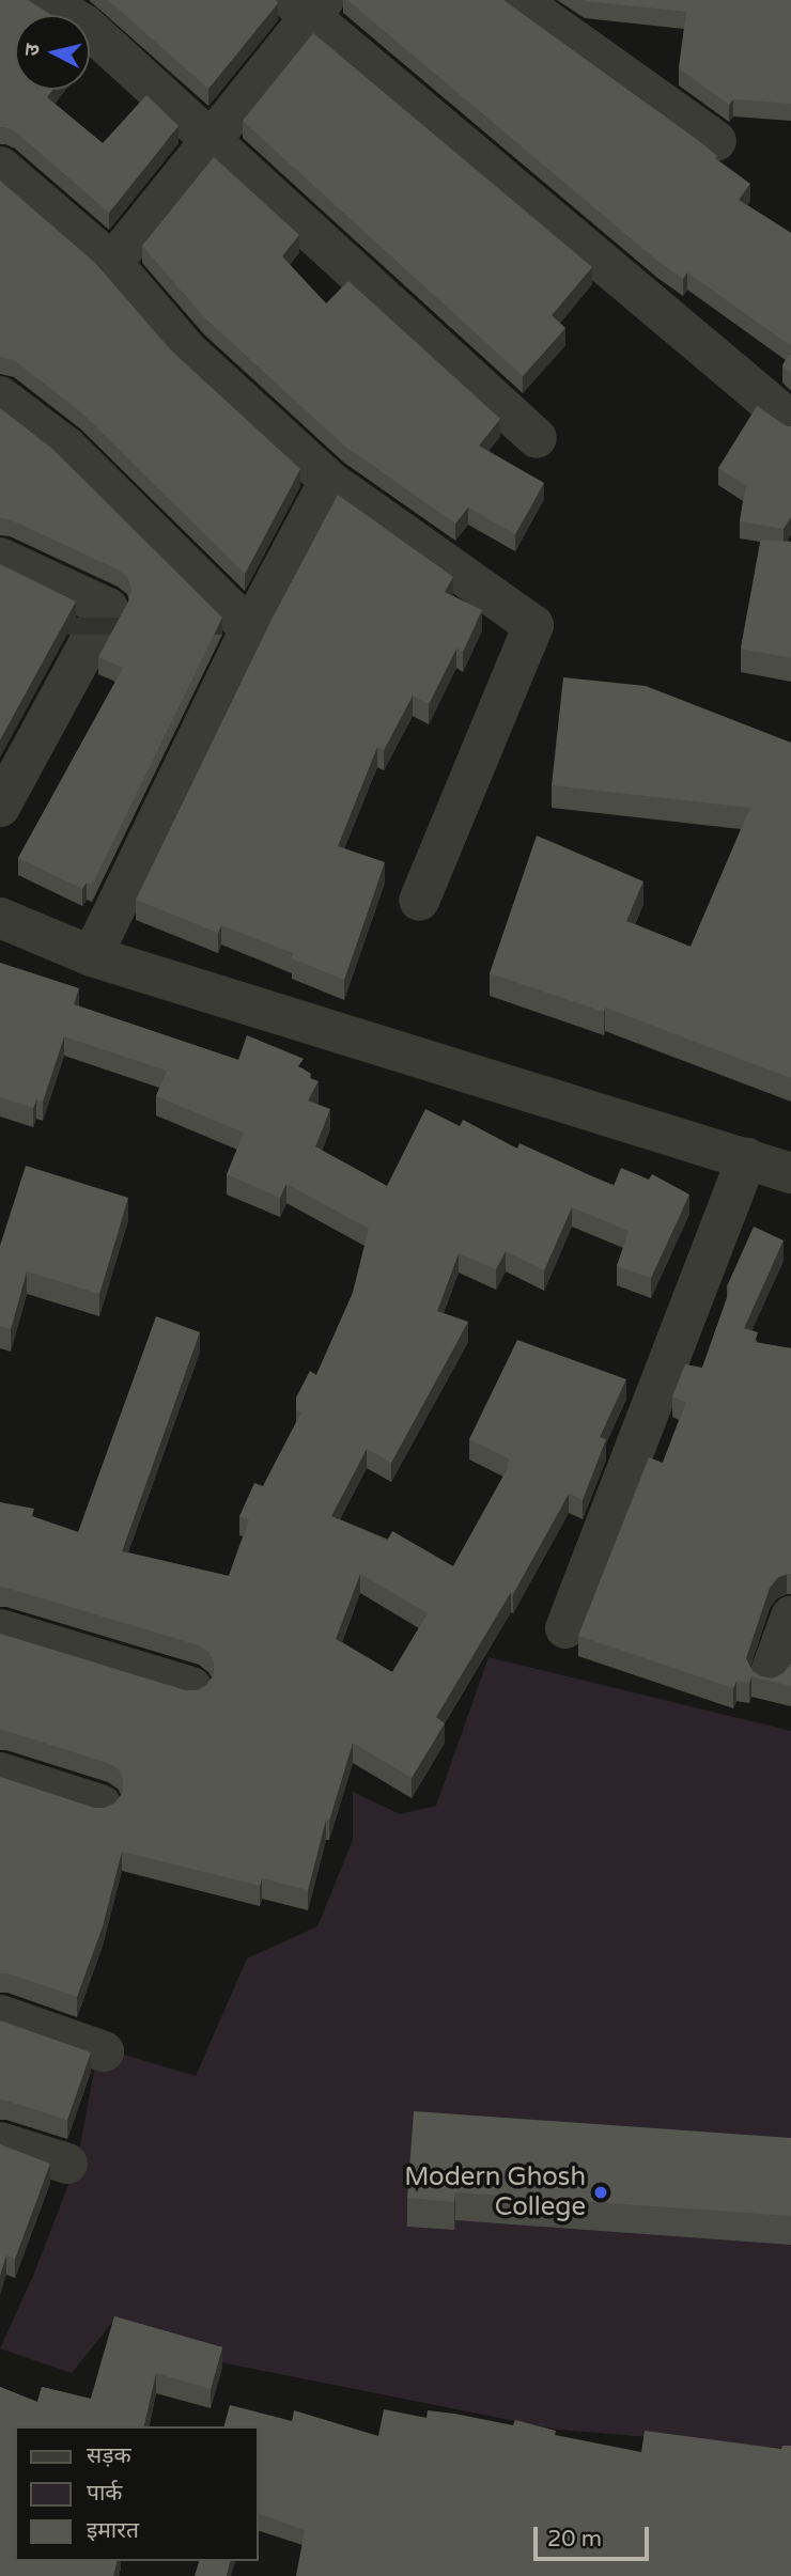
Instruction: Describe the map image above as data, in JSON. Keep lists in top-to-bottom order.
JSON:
{
  "places": ["Modern Ghosh College"],
  "legend": ["सड़क", "पार्क", "इमारत"],
  "scale_bar": "20 m",
  "north": "left"
}
